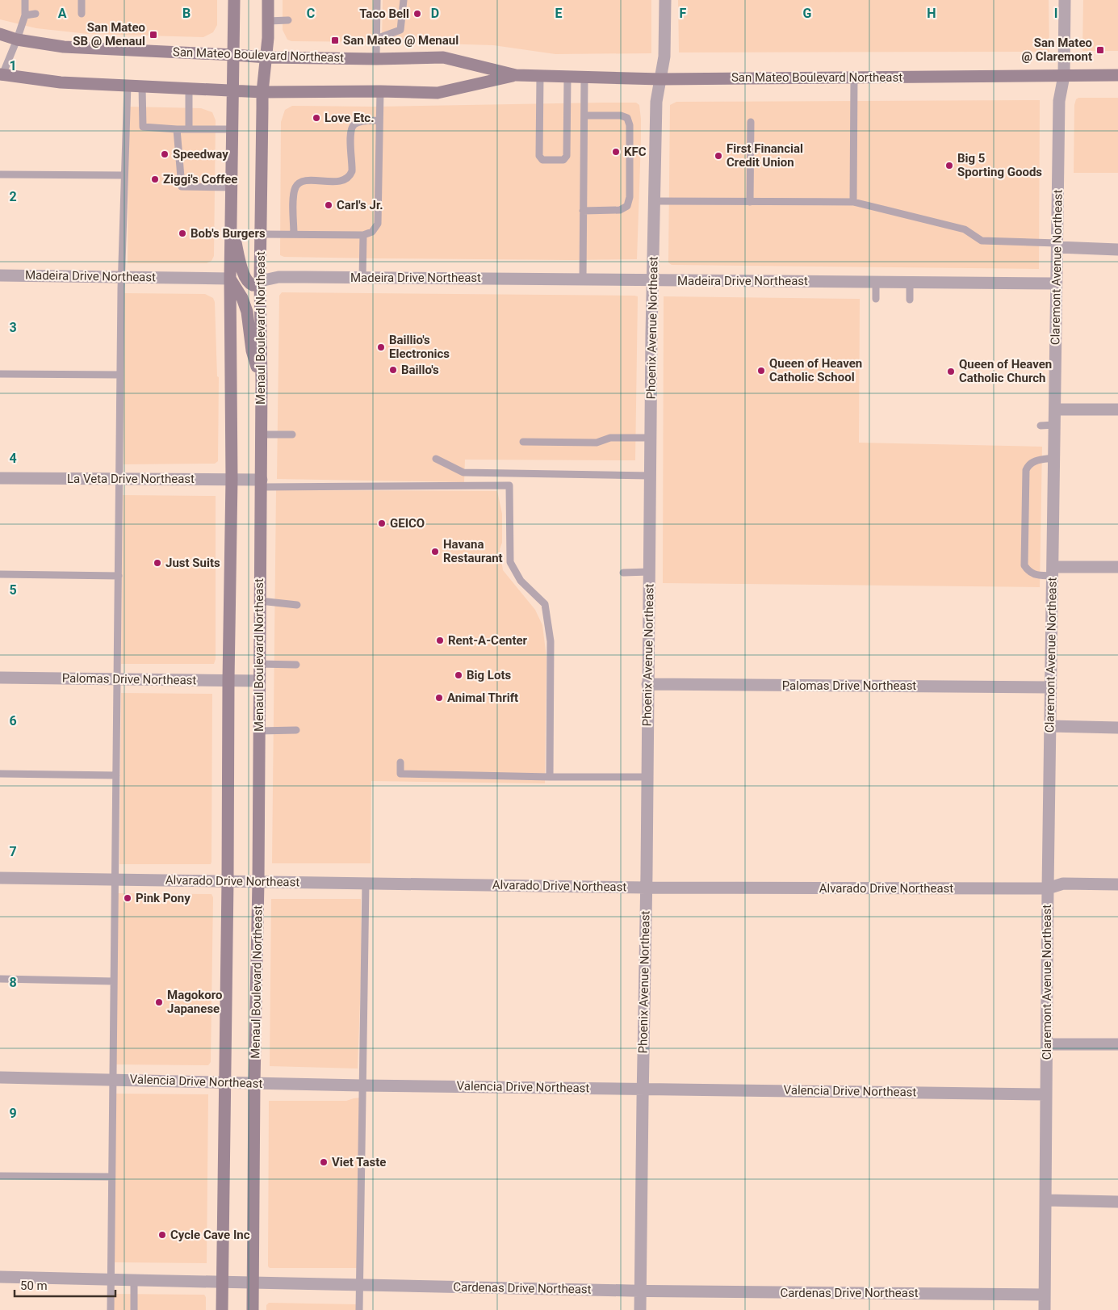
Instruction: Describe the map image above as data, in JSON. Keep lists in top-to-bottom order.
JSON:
{
  "streets": {
    "main road": ["San Mateo Boulevard Northeast", "Menaul Boulevard Northeast"],
    "street": [
      "Claremont Avenue Northeast",
      "Madeira Drive Northeast",
      "Phoenix Avenue Northeast",
      "La Veta Drive Northeast",
      "Palomas Drive Northeast",
      "Alvarado Drive Northeast",
      "Valencia Drive Northeast",
      "Cardenas Drive Northeast"
    ]
  },
  "crossings": [
    ["San Mateo Boulevard Northeast", "Claremont Avenue Northeast"],
    ["San Mateo Boulevard Northeast", "Menaul Boulevard Northeast"],
    ["San Mateo Boulevard Northeast", "Phoenix Avenue Northeast"],
    ["Claremont Avenue Northeast", "Madeira Drive Northeast"],
    ["Claremont Avenue Northeast", "Palomas Drive Northeast"],
    ["Claremont Avenue Northeast", "Alvarado Drive Northeast"],
    ["Claremont Avenue Northeast", "Valencia Drive Northeast"],
    ["Claremont Avenue Northeast", "Cardenas Drive Northeast"],
    ["Madeira Drive Northeast", "Menaul Boulevard Northeast"],
    ["Madeira Drive Northeast", "Phoenix Avenue Northeast"],
    ["Menaul Boulevard Northeast", "La Veta Drive Northeast"],
    ["Menaul Boulevard Northeast", "Palomas Drive Northeast"],
    ["Menaul Boulevard Northeast", "Alvarado Drive Northeast"],
    ["Menaul Boulevard Northeast", "Valencia Drive Northeast"],
    ["Menaul Boulevard Northeast", "Cardenas Drive Northeast"],
    ["Phoenix Avenue Northeast", "Palomas Drive Northeast"],
    ["Phoenix Avenue Northeast", "Alvarado Drive Northeast"],
    ["Phoenix Avenue Northeast", "Valencia Drive Northeast"],
    ["Phoenix Avenue Northeast", "Cardenas Drive Northeast"]
  ],
  "places": {
    "other": [
      "Taco Bell",
      "Love Etc.",
      "KFC",
      "Speedway",
      "First Financial Credit Union",
      "Big 5 Sporting Goods",
      "Ziggi's Coffee",
      "Carl's Jr.",
      "Bob's Burgers",
      "Baillio's Electronics",
      "Baillo's",
      "Queen of Heaven Catholic School",
      "Queen of Heaven Catholic Church",
      "GEICO",
      "Havana Restaurant",
      "Just Suits",
      "Rent-A-Center",
      "Big Lots",
      "Animal Thrift",
      "Pink Pony",
      "Magokoro Japanese",
      "Viet Taste",
      "Cycle Cave Inc"
    ],
    "transit": ["San Mateo SB @ Menaul", "San Mateo @ Menaul", "San Mateo @ Claremont"]
  },
  "scale_bar": "50 m",
  "grid": {
    "columns": [
      "A",
      "B",
      "C",
      "D",
      "E",
      "F",
      "G",
      "H",
      "I"
    ],
    "rows": [
      "1",
      "2",
      "3",
      "4",
      "5",
      "6",
      "7",
      "8",
      "9"
    ]
  }
}
